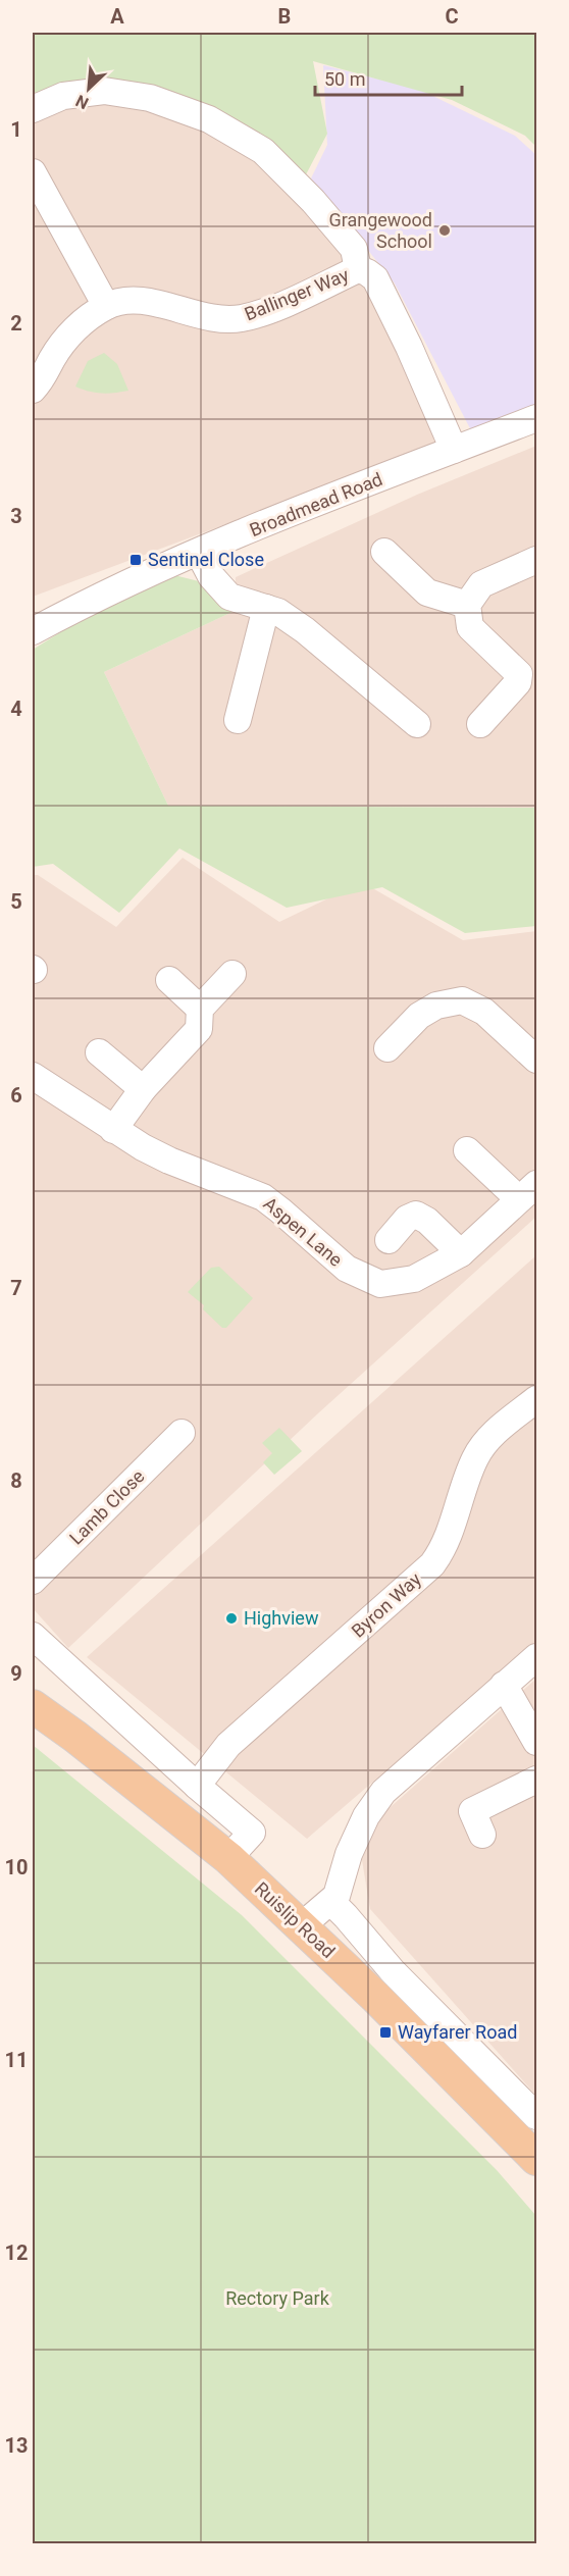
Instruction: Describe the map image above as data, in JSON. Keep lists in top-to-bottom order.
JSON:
{
  "streets": {
    "main road": ["Ruislip Road"],
    "street": [
      "Ballinger Way",
      "Broadmead Road",
      "Aspen Lane",
      "Lamb Close",
      "Byron Way"
    ]
  },
  "crossings": [
    ["Ballinger Way", "Broadmead Road"]
  ],
  "parks": ["Rectory Park"],
  "places": {
    "other": ["Grangewood School", "Highview"],
    "transit": ["Sentinel Close", "Wayfarer Road"]
  },
  "scale_bar": "50 m",
  "north": "bottom left",
  "grid": {
    "columns": ["A", "B", "C"],
    "rows": [
      "1",
      "2",
      "3",
      "4",
      "5",
      "6",
      "7",
      "8",
      "9",
      "10",
      "11",
      "12",
      "13"
    ]
  }
}
